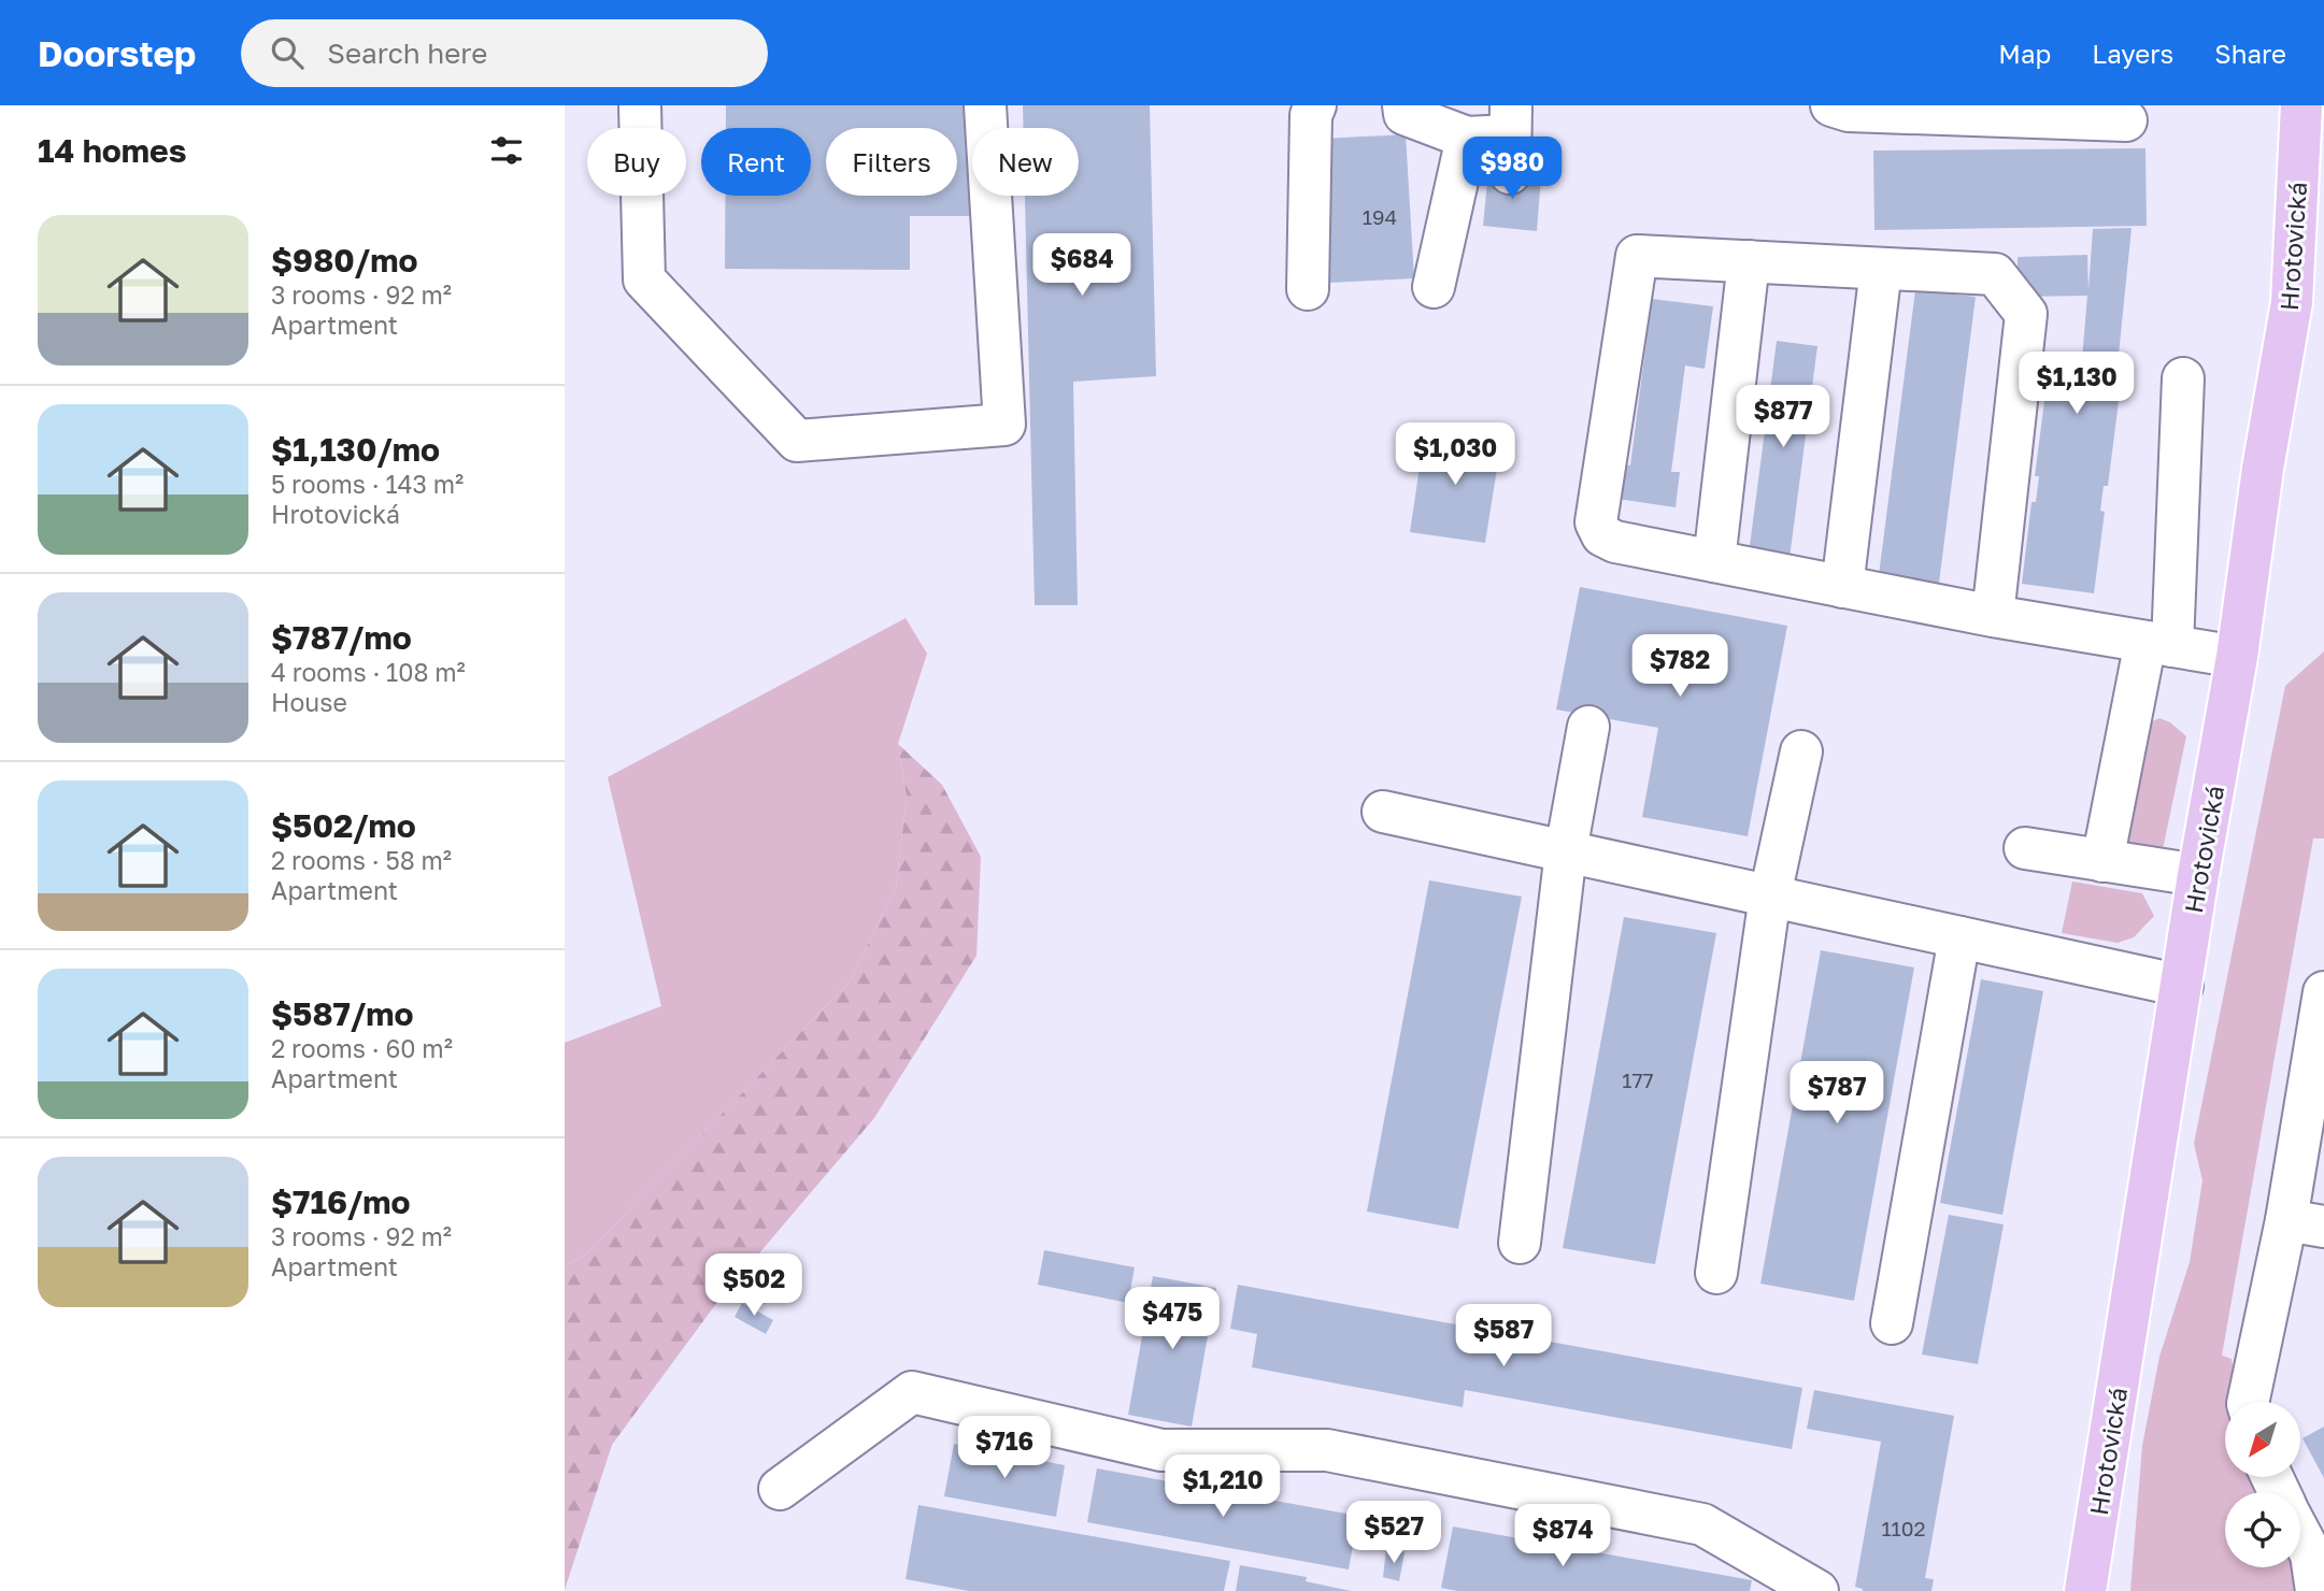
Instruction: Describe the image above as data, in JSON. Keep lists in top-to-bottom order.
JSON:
{
  "streets": {
    "main road": ["Hrotovická"]
  },
  "house_numbers": ["194", "177", "1102"],
  "north": "bottom left",
  "page": {
    "header": "Doorstep",
    "search": "Search here",
    "nav": ["Map", "Layers", "Share"],
    "heading": "14 homes",
    "chip": [
      "Buy",
      "Rent",
      "Filters",
      "New"
    ],
    "price": [
      "$980",
      "$684",
      "$1,130",
      "$877",
      "$1,030",
      "$782",
      "$787",
      "$502",
      "$475",
      "$587",
      "$716",
      "$1,210",
      "$527",
      "$874"
    ],
    "list": [
      {
        "name": "$980/mo",
        "note": "3 rooms · 92 m² · Apartment"
      },
      {
        "name": "$1,130/mo",
        "note": "5 rooms · 143 m² · Hrotovická"
      },
      {
        "name": "$787/mo",
        "note": "4 rooms · 108 m² · House"
      },
      {
        "name": "$502/mo",
        "note": "2 rooms · 58 m² · Apartment"
      },
      {
        "name": "$587/mo",
        "note": "2 rooms · 60 m² · Apartment"
      },
      {
        "name": "$716/mo",
        "note": "3 rooms · 92 m² · Apartment"
      }
    ]
  }
}
